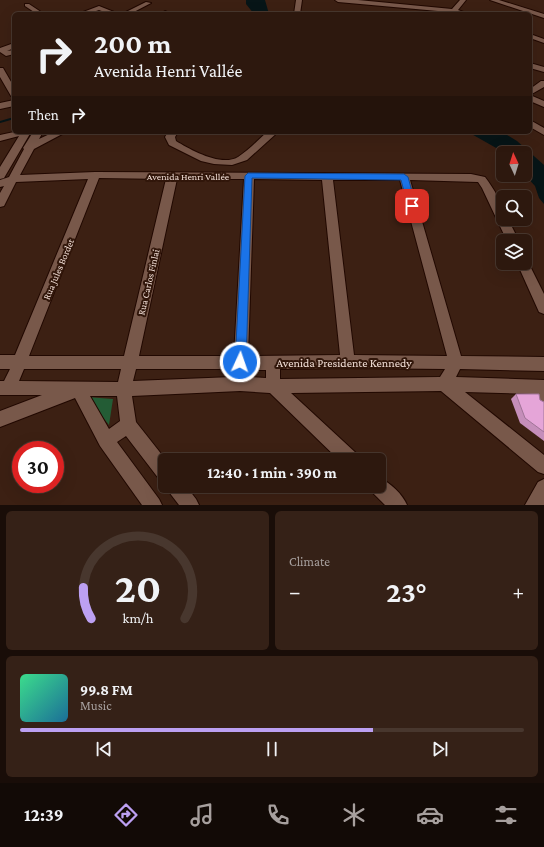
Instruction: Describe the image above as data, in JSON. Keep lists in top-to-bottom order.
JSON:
{
  "streets": {
    "street": [
      "Avenida Henri Vallée",
      "Rua Jules Bordet",
      "Rua Carlos Finlai",
      "Avenida Presidente Kennedy"
    ]
  },
  "crossings": [
    ["Avenida Henri Vallée", "Rua Jules Bordet"],
    ["Avenida Henri Vallée", "Rua Carlos Finlai"],
    ["Rua Jules Bordet", "Avenida Presidente Kennedy"],
    ["Rua Carlos Finlai", "Avenida Presidente Kennedy"]
  ],
  "north": "top",
  "page": {
    "turn": ["200 m", "Avenida Henri Vallée"],
    "then": "Then",
    "limit": "30",
    "trip": "12:40 · 1 min · 390 m",
    "tile": "Climate",
    "heat": ["−", "23°", "+"],
    "song": ["99.8 FM", "Music"],
    "tabs": "12:39",
    "gauge": ["20", "km/h"]
  }
}
